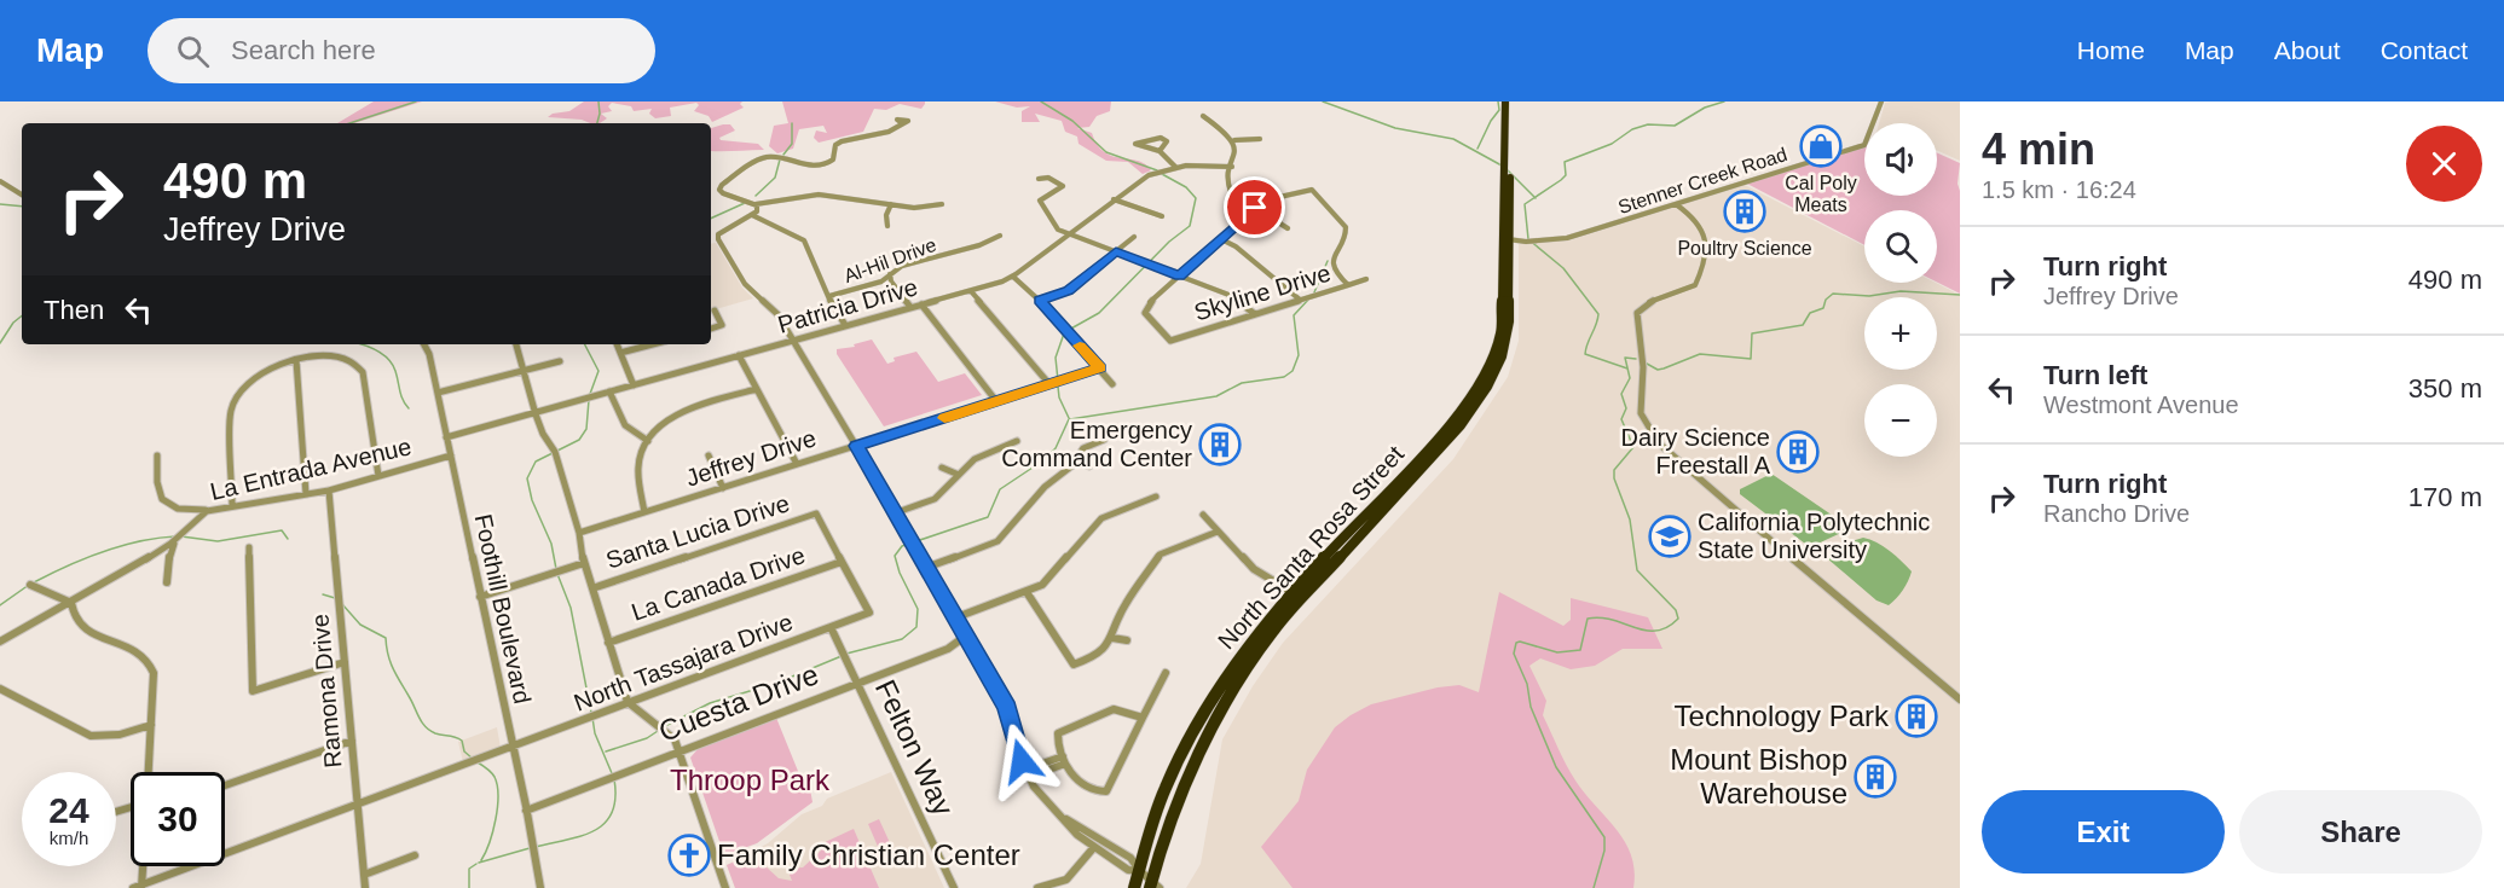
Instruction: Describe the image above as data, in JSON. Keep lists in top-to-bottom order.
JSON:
{
  "streets": {
    "highway": ["North Santa Rosa Street"],
    "street": [
      "Stenner Creek Road",
      "Al-Hil Drive",
      "Skyline Drive",
      "Patricia Drive",
      "Jeffrey Drive",
      "La Entrada Avenue",
      "Santa Lucia Drive",
      "La Canada Drive",
      "Foothill Boulevard",
      "North Tassajara Drive",
      "Ramona Drive",
      "Cuesta Drive",
      "Felton Way"
    ]
  },
  "crossings": [
    ["Stenner Creek Road", "North Santa Rosa Street"],
    ["Patricia Drive", "Foothill Boulevard"],
    ["La Entrada Avenue", "Foothill Boulevard"],
    ["La Entrada Avenue", "Ramona Drive"],
    ["Santa Lucia Drive", "La Canada Drive"],
    ["Foothill Boulevard", "North Tassajara Drive"],
    ["Foothill Boulevard", "Cuesta Drive"],
    ["North Tassajara Drive", "Ramona Drive"],
    ["North Tassajara Drive", "Felton Way"],
    ["Cuesta Drive", "Felton Way"]
  ],
  "parks": ["Throop Park"],
  "places": {
    "shop": ["Cal Poly Meats"],
    "building": [
      "Poultry Science",
      "Emergency Command Center",
      "Dairy Science Freestall A",
      "Technology Park",
      "Mount Bishop Warehouse"
    ],
    "school or university": ["California Polytechnic State University"],
    "church": ["Family Christian Center"]
  },
  "page": {
    "header": "Map",
    "search": "Search here",
    "nav": [
      "Home",
      "Map",
      "About",
      "Contact"
    ],
    "heading": ["4 min", "1.5 km · 16:24"],
    "map_buttons": ["+", "−"],
    "turn": ["490 m", "Jeffrey Drive"],
    "list": [
      {
        "name": "Turn right",
        "note": "Jeffrey Drive",
        "value": "490 m"
      },
      {
        "name": "Turn left",
        "note": "Westmont Avenue",
        "value": "350 m"
      },
      {
        "name": "Turn right",
        "note": "Rancho Drive",
        "value": "170 m"
      }
    ],
    "then": "Then",
    "speed": "24 km/h",
    "limit": "30",
    "buttons": ["Exit", "Share"]
  }
}
